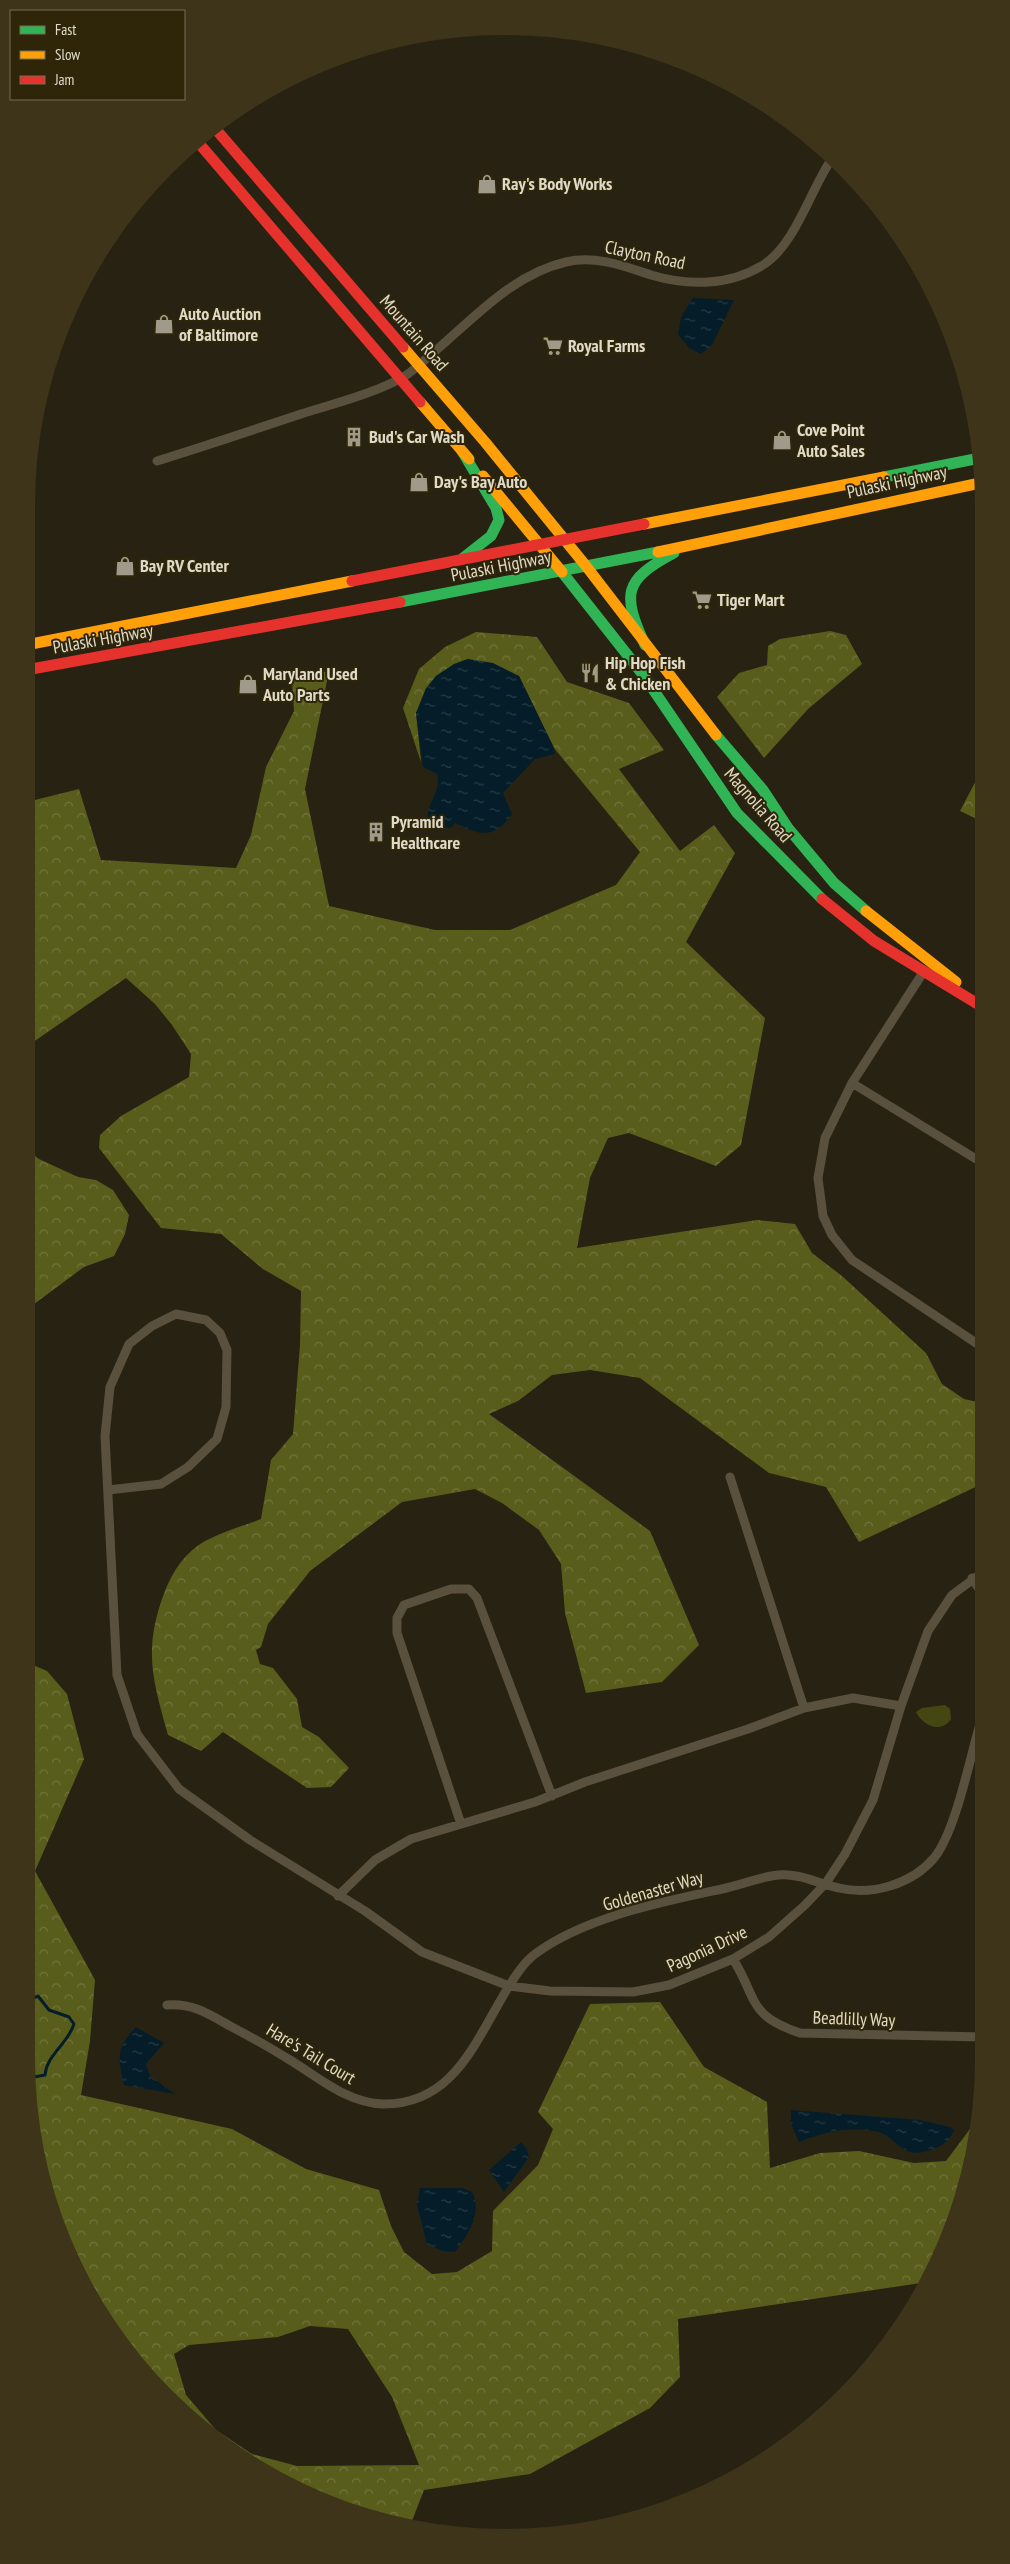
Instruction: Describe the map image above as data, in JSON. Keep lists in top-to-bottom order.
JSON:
{
  "streets": {
    "main road": ["Mountain Road", "Pulaski Highway", "Magnolia Road"],
    "street": [
      "Clayton Road",
      "Goldenaster Way",
      "Pagonia Drive",
      "Beadlilly Way",
      "Hare's Tail Court"
    ]
  },
  "crossings": [
    ["Clayton Road", "Mountain Road"],
    ["Mountain Road", "Pulaski Highway"],
    ["Mountain Road", "Magnolia Road"],
    ["Pulaski Highway", "Magnolia Road"],
    ["Goldenaster Way", "Pagonia Drive"],
    ["Goldenaster Way", "Hare's Tail Court"],
    ["Pagonia Drive", "Beadlilly Way"],
    ["Pagonia Drive", "Hare's Tail Court"]
  ],
  "places": {
    "shop": [
      "Ray's Body Works",
      "Auto Auction of Baltimore",
      "Cove Point Auto Sales",
      "Day's Bay Auto",
      "Bay RV Center",
      "Maryland Used Auto Parts"
    ],
    "supermarket": ["Royal Farms", "Tiger Mart"],
    "building": ["Bud's Car Wash", "Pyramid Healthcare"],
    "restaurant": ["Hip Hop Fish & Chicken"]
  },
  "legend": ["Fast", "Slow", "Jam"]
}
